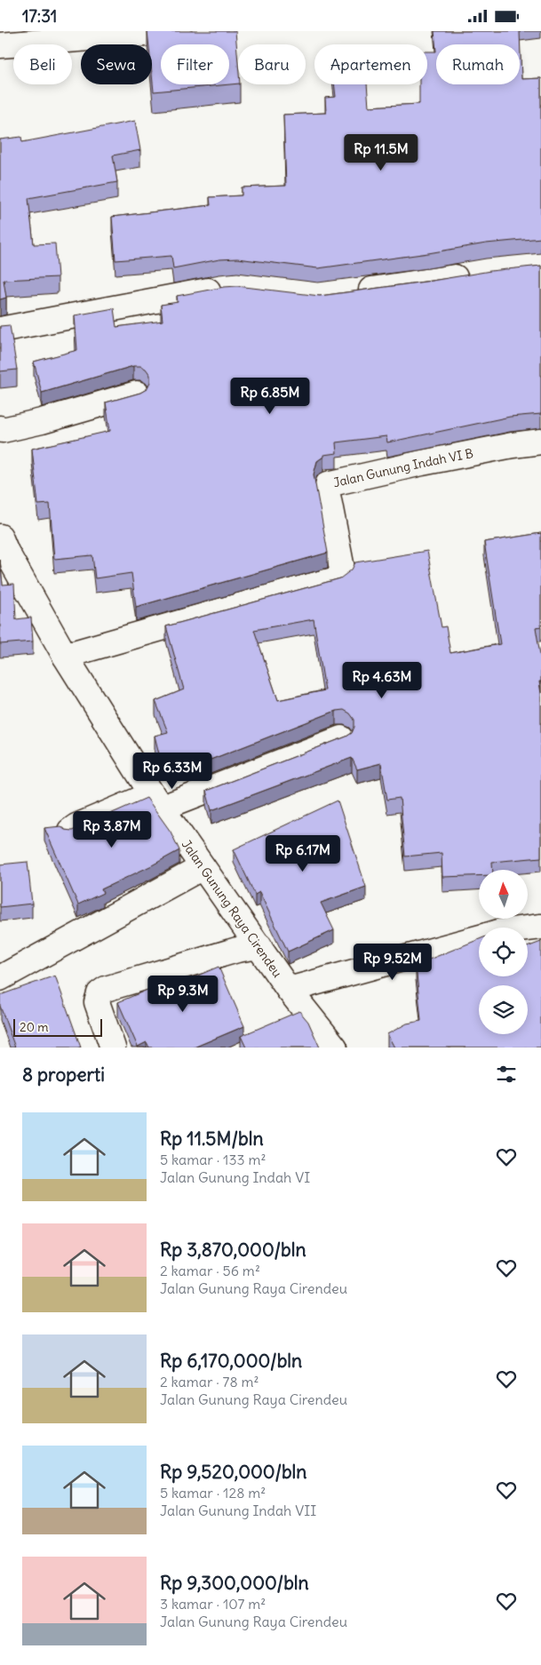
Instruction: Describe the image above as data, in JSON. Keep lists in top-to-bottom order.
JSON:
{
  "streets": {
    "street": ["Jalan Gunung Indah VI B", "Jalan Gunung Raya Cirendeu"]
  },
  "crossings": [
    ["Jalan Gunung Indah VI B", "Jalan Gunung Raya Cirendeu"]
  ],
  "scale_bar": "20 m",
  "north": "top",
  "page": {
    "status": "17:31",
    "chip": [
      "Beli",
      "Sewa",
      "Filter",
      "Baru",
      "Apartemen",
      "Rumah"
    ],
    "price": [
      "Rp 11.5M",
      "Rp 6.85M",
      "Rp 4.63M",
      "Rp 6.33M",
      "Rp 3.87M",
      "Rp 6.17M",
      "Rp 9.52M",
      "Rp 9.3M"
    ],
    "scale": "20 m",
    "heading": "8 properti",
    "list": [
      {
        "name": "Rp 11.5M/bln",
        "note": "5 kamar · 133 m² · Jalan Gunung Indah VI"
      },
      {
        "name": "Rp 3,870,000/bln",
        "note": "2 kamar · 56 m² · Jalan Gunung Raya Cirendeu"
      },
      {
        "name": "Rp 6,170,000/bln",
        "note": "2 kamar · 78 m² · Jalan Gunung Raya Cirendeu"
      },
      {
        "name": "Rp 9,520,000/bln",
        "note": "5 kamar · 128 m² · Jalan Gunung Indah VII"
      },
      {
        "name": "Rp 9,300,000/bln",
        "note": "3 kamar · 107 m² · Jalan Gunung Raya Cirendeu"
      }
    ]
  }
}
